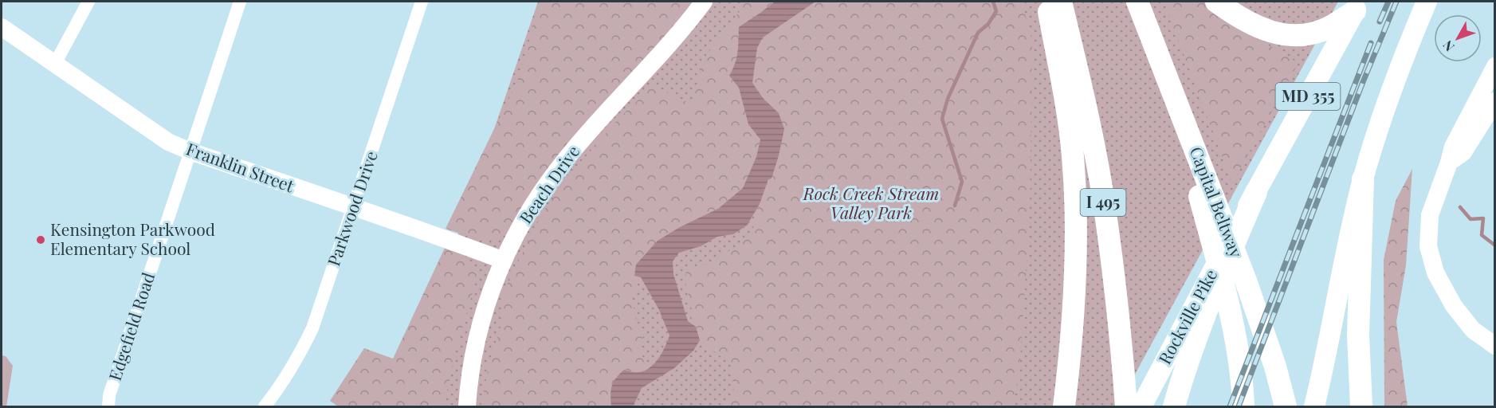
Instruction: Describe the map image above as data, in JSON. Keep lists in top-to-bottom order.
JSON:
{
  "streets": {
    "highway": ["I 495", "Capital Beltway"],
    "main road": ["MD 355", "Rockville Pike"],
    "street": [
      "Franklin Street",
      "Beach Drive",
      "Parkwood Drive",
      "Edgefield Road"
    ]
  },
  "crossings": [
    ["Franklin Street", "Beach Drive"],
    ["Franklin Street", "Parkwood Drive"],
    ["Franklin Street", "Edgefield Road"]
  ],
  "parks": ["Rock Creek Stream Valley Park"],
  "places": ["Kensington Parkwood Elementary School"],
  "north": "bottom left"
}
